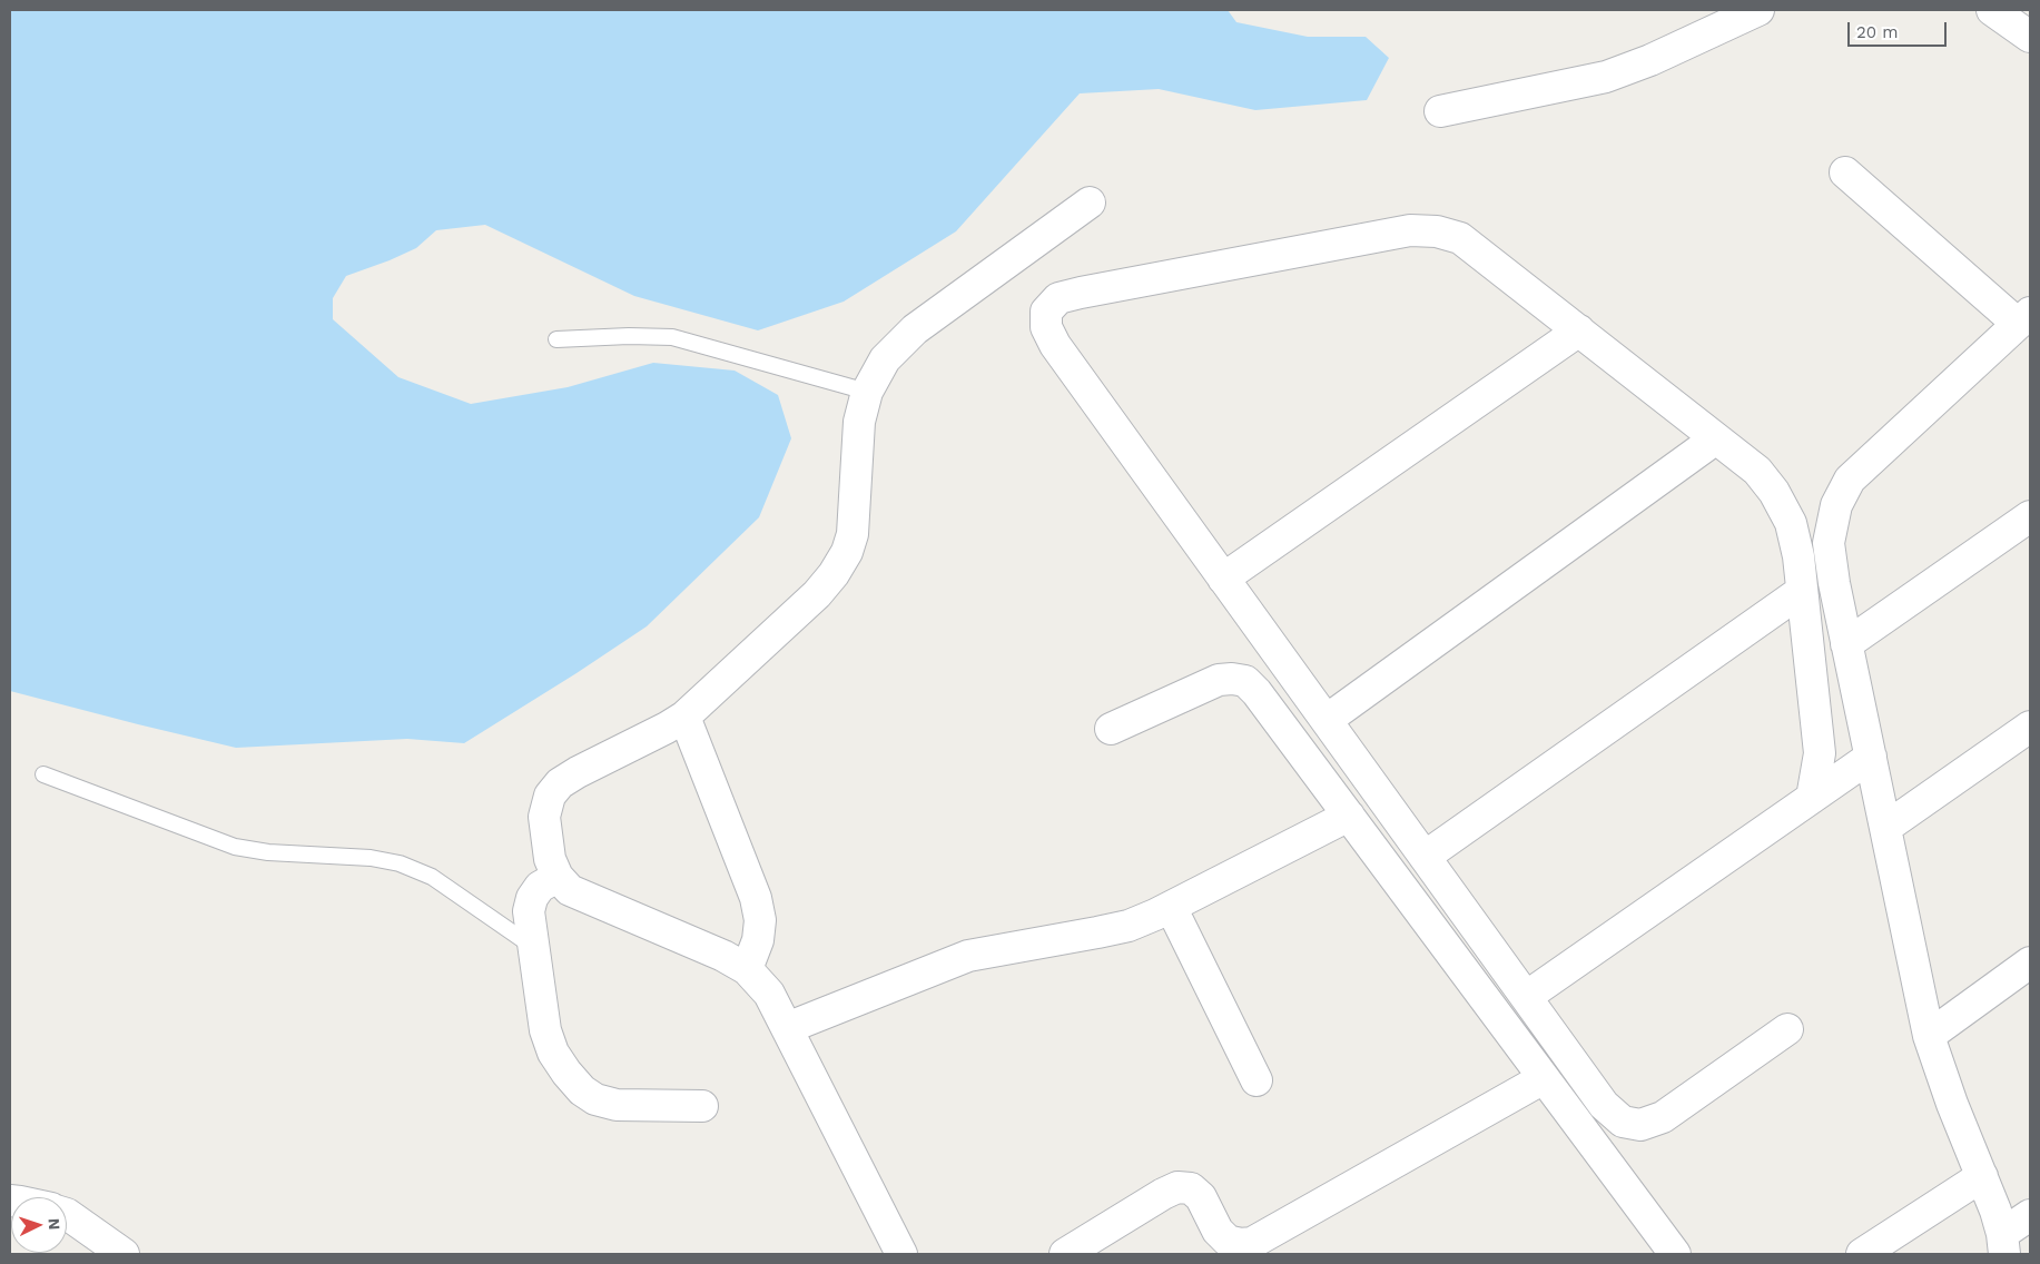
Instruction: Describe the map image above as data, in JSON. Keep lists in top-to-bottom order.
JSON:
{
  "scale_bar": "20 m",
  "north": "right"
}
